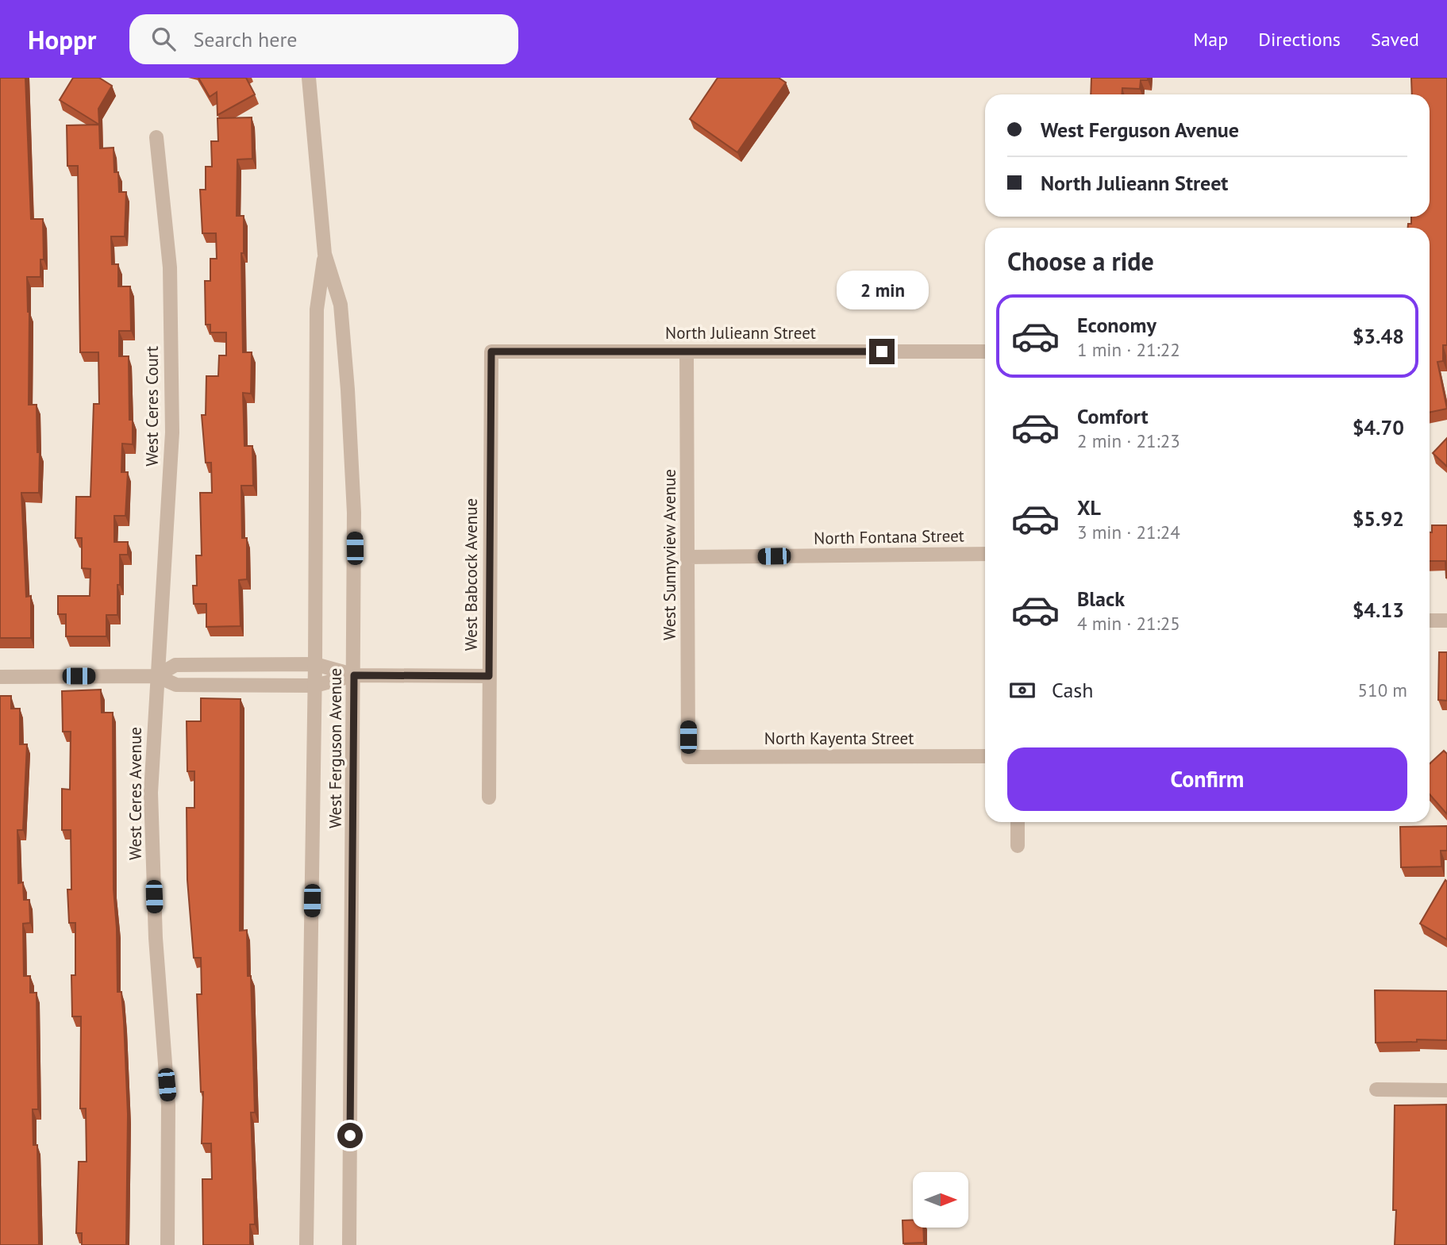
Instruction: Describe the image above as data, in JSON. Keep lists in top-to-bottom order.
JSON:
{
  "streets": {
    "street": [
      "North Julieann Street",
      "West Ceres Court",
      "North Fontana Street",
      "West Sunnyview Avenue",
      "West Babcock Avenue",
      "North Kayenta Street",
      "West Ferguson Avenue",
      "West Ceres Avenue"
    ]
  },
  "crossings": [
    ["North Julieann Street", "West Sunnyview Avenue"],
    ["North Julieann Street", "West Babcock Avenue"],
    ["West Ceres Court", "West Ceres Avenue"],
    ["North Fontana Street", "West Sunnyview Avenue"],
    ["West Sunnyview Avenue", "North Kayenta Street"]
  ],
  "north": "right",
  "page": {
    "header": "Hoppr",
    "search": "Search here",
    "nav": ["Map", "Directions", "Saved"],
    "banner": ["West Ferguson Avenue", "North Julieann Street"],
    "heading": "Choose a ride",
    "bubble": "2 min",
    "list": [
      {
        "name": "Economy",
        "note": "1 min · 21:22",
        "value": "$3.48"
      },
      {
        "name": "Comfort",
        "note": "2 min · 21:23",
        "value": "$4.70"
      },
      {
        "name": "XL",
        "note": "3 min · 21:24",
        "value": "$5.92"
      },
      {
        "name": "Black",
        "note": "4 min · 21:25",
        "value": "$4.13"
      }
    ],
    "pay": ["Cash", "510 m"],
    "buttons": "Confirm"
  }
}
